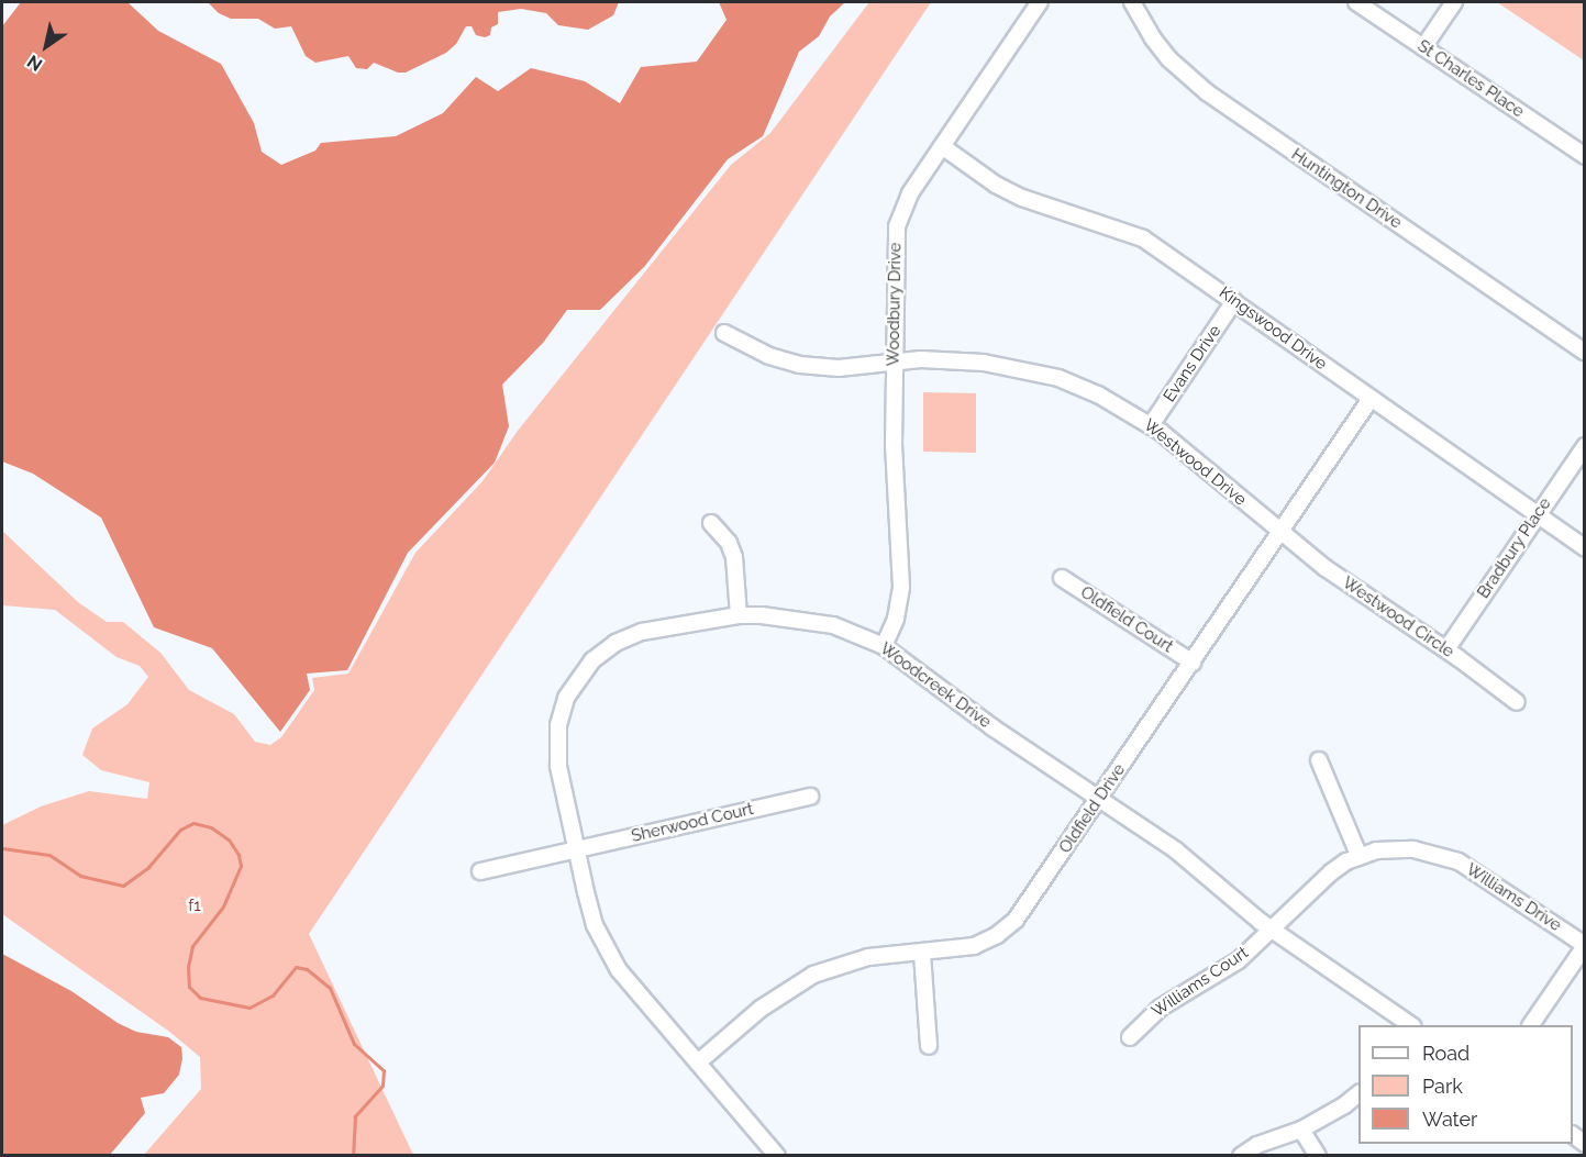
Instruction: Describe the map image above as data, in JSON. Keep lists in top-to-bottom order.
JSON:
{
  "streets": {
    "street": [
      "St Charles Place",
      "Huntington Drive",
      "Woodbury Drive",
      "Kingswood Drive",
      "Evans Drive",
      "Westwood Drive",
      "Bradbury Place",
      "Westwood Circle",
      "Oldfield Court",
      "Woodcreek Drive",
      "Oldfield Drive",
      "Sherwood Court",
      "Williams Drive",
      "Williams Court"
    ]
  },
  "crossings": [
    ["Woodbury Drive", "Kingswood Drive"],
    ["Woodbury Drive", "Westwood Drive"],
    ["Woodbury Drive", "Woodcreek Drive"],
    ["Kingswood Drive", "Evans Drive"],
    ["Kingswood Drive", "Bradbury Place"],
    ["Kingswood Drive", "Oldfield Drive"],
    ["Evans Drive", "Westwood Drive"],
    ["Westwood Drive", "Westwood Circle"],
    ["Westwood Drive", "Oldfield Drive"],
    ["Bradbury Place", "Westwood Circle"],
    ["Westwood Circle", "Oldfield Drive"],
    ["Oldfield Court", "Oldfield Drive"],
    ["Woodcreek Drive", "Oldfield Drive"],
    ["Woodcreek Drive", "Sherwood Court"],
    ["Woodcreek Drive", "Williams Drive"],
    ["Woodcreek Drive", "Williams Court"],
    ["Williams Drive", "Williams Court"]
  ],
  "parks": ["f1"],
  "legend": ["Road", "Park", "Water"],
  "north": "bottom left"
}
